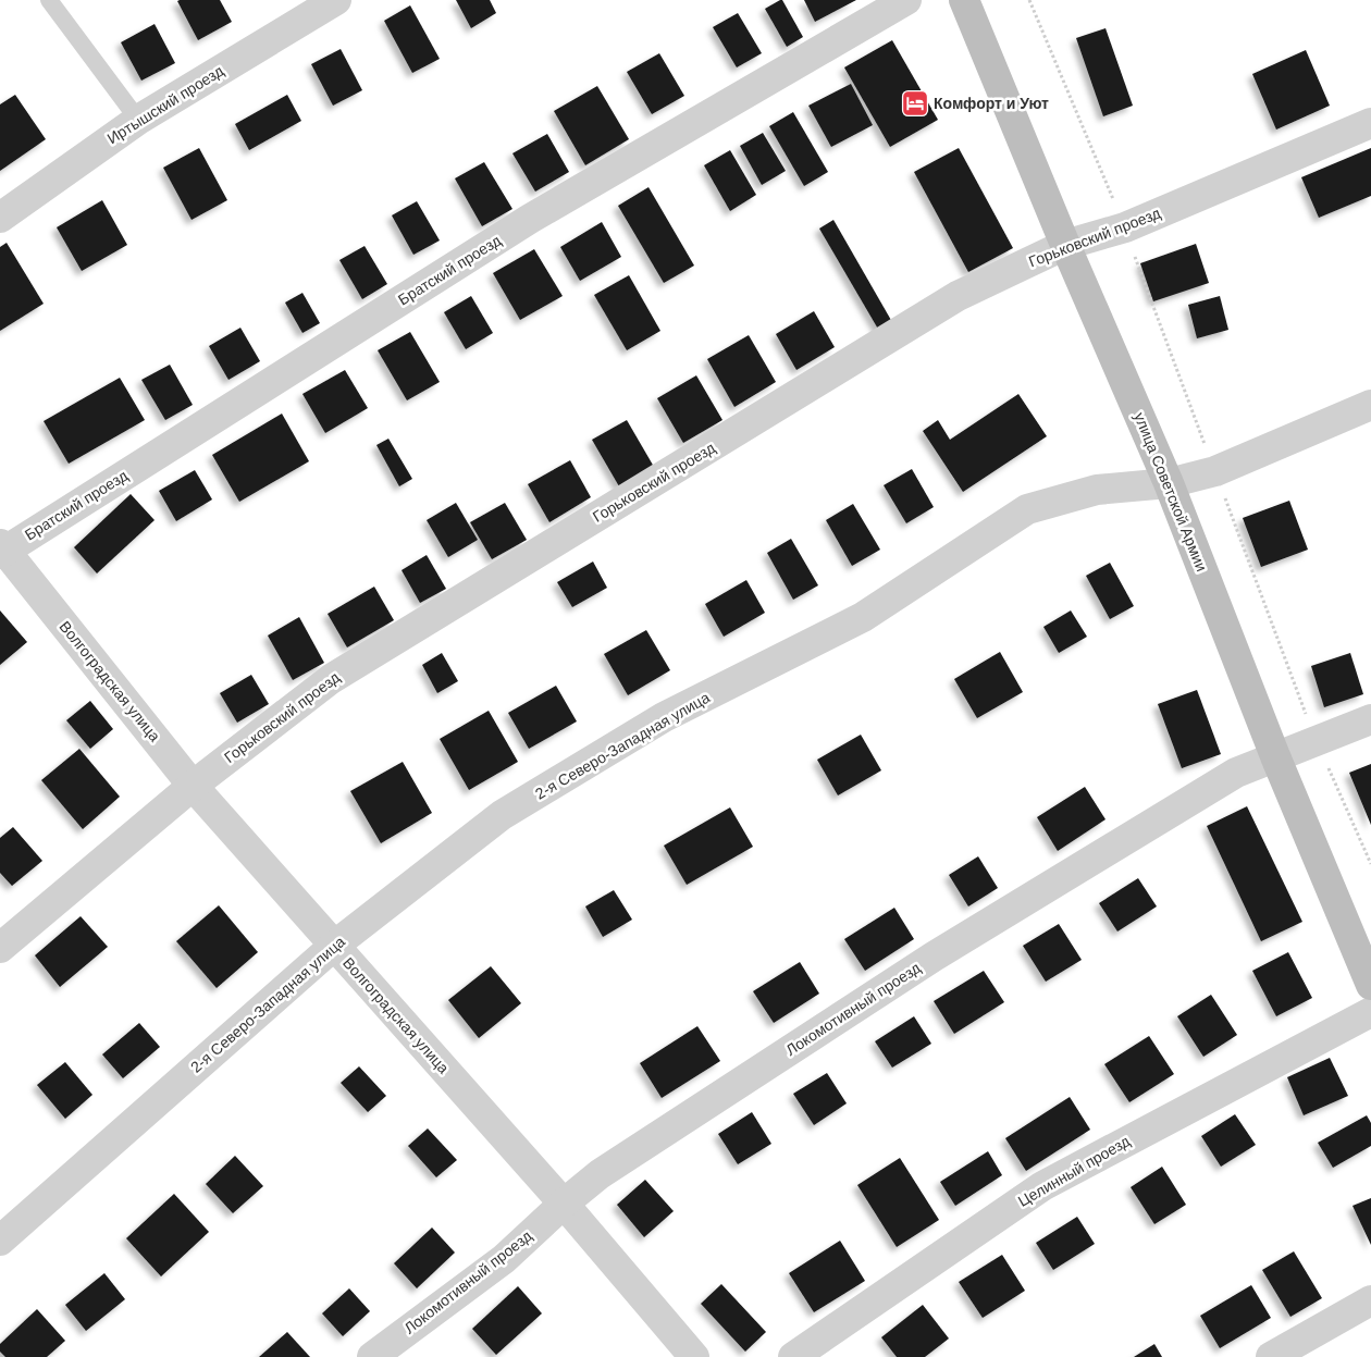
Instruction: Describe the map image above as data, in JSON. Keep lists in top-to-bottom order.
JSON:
{
  "streets": {
    "street": [
      "Иртышский проезд",
      "Горьковский проезд",
      "Братский проезд",
      "улица Советской Армии",
      "Волгоградская улица",
      "2-я Северо-Западная улица",
      "Локомотивный проезд",
      "Целинный проезд"
    ]
  },
  "crossings": [
    ["Горьковский проезд", "улица Советской Армии"],
    ["Горьковский проезд", "Волгоградская улица"],
    ["Братский проезд", "Волгоградская улица"],
    ["улица Советской Армии", "2-я Северо-Западная улица"],
    ["улица Советской Армии", "Локомотивный проезд"],
    ["Волгоградская улица", "2-я Северо-Западная улица"],
    ["Волгоградская улица", "Локомотивный проезд"]
  ],
  "places": {
    "hotel": ["Комфорт и Уют"]
  }
}
